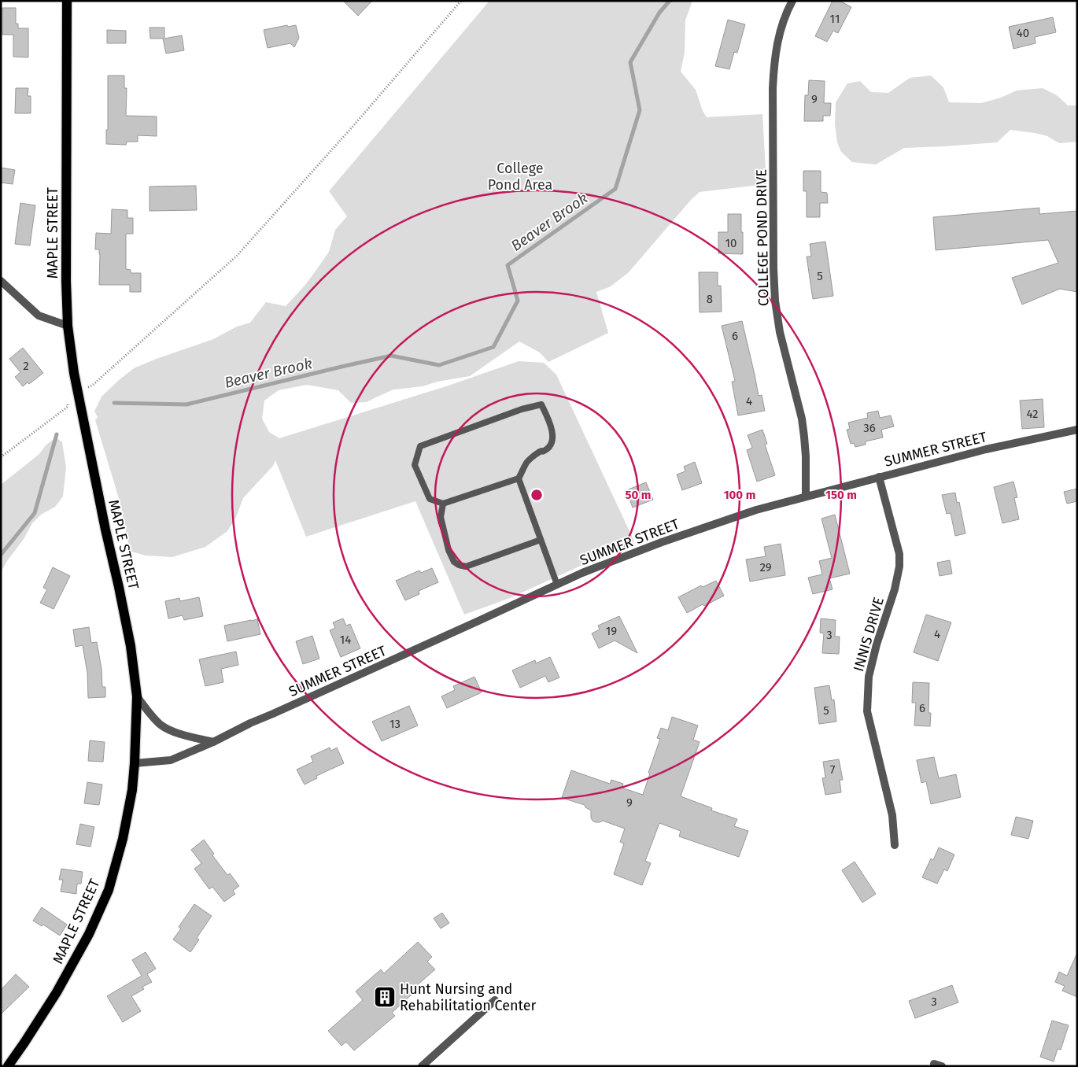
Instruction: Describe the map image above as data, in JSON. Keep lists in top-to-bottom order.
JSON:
{
  "streets": {
    "main road": ["MAPLE STREET"],
    "street": ["COLLEGE POND DRIVE", "SUMMER STREET", "INNIS DRIVE"]
  },
  "crossings": [
    ["MAPLE STREET", "SUMMER STREET"],
    ["COLLEGE POND DRIVE", "SUMMER STREET"],
    ["SUMMER STREET", "INNIS DRIVE"]
  ],
  "water": ["Beaver Brook"],
  "parks": ["College Pond Area"],
  "places": {
    "building": ["Hunt Nursing and Rehabilitation Center"]
  },
  "house_numbers": [
    "11",
    "40",
    "9",
    "10",
    "5",
    "8",
    "6",
    "2",
    "4",
    "42",
    "36",
    "29",
    "19",
    "4",
    "3",
    "14",
    "6",
    "5",
    "13",
    "7",
    "9",
    "3"
  ],
  "rings": ["50 m", "100 m", "150 m"]
}
